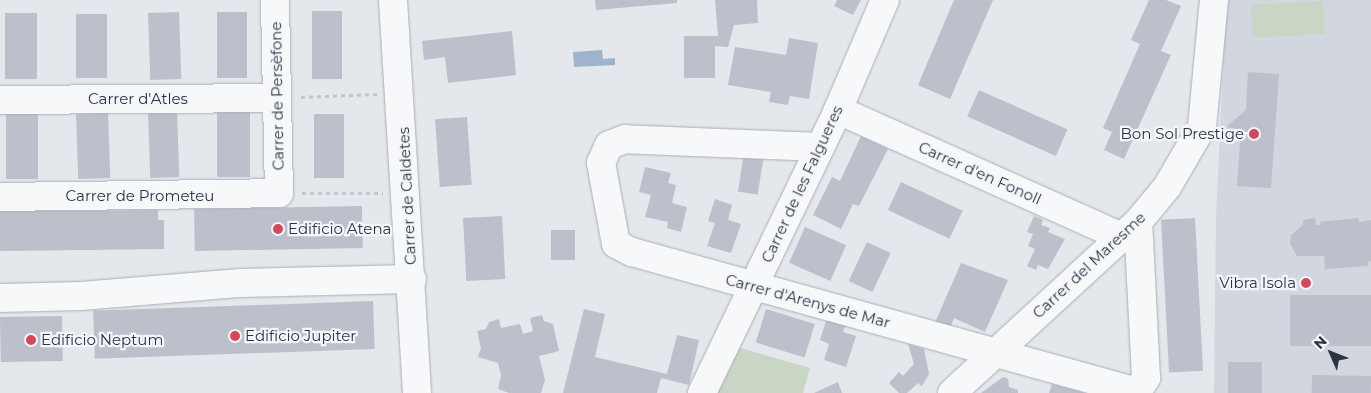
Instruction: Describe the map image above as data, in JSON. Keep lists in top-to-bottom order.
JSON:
{
  "streets": {
    "street": [
      "Carrer de Persèfone",
      "Carrer d'Atles",
      "Carrer d'en Fonoll",
      "Carrer de les Falgueres",
      "Carrer de Prometeu",
      "Carrer de Caldetes",
      "Carrer del Maresme",
      "Carrer d'Arenys de Mar"
    ]
  },
  "crossings": [
    ["Carrer de Persèfone", "Carrer d'Atles"],
    ["Carrer de Persèfone", "Carrer de Prometeu"],
    ["Carrer d'en Fonoll", "Carrer de les Falgueres"],
    ["Carrer d'en Fonoll", "Carrer del Maresme"],
    ["Carrer d'en Fonoll", "Carrer d'Arenys de Mar"],
    ["Carrer de les Falgueres", "Carrer d'Arenys de Mar"],
    ["Carrer del Maresme", "Carrer d'Arenys de Mar"]
  ],
  "places": [
    "Bon Sol Prestige",
    "Edificio Atena",
    "Vibra Isola",
    "Edificio Jupiter",
    "Edificio Neptum"
  ],
  "north": "top left"
}
